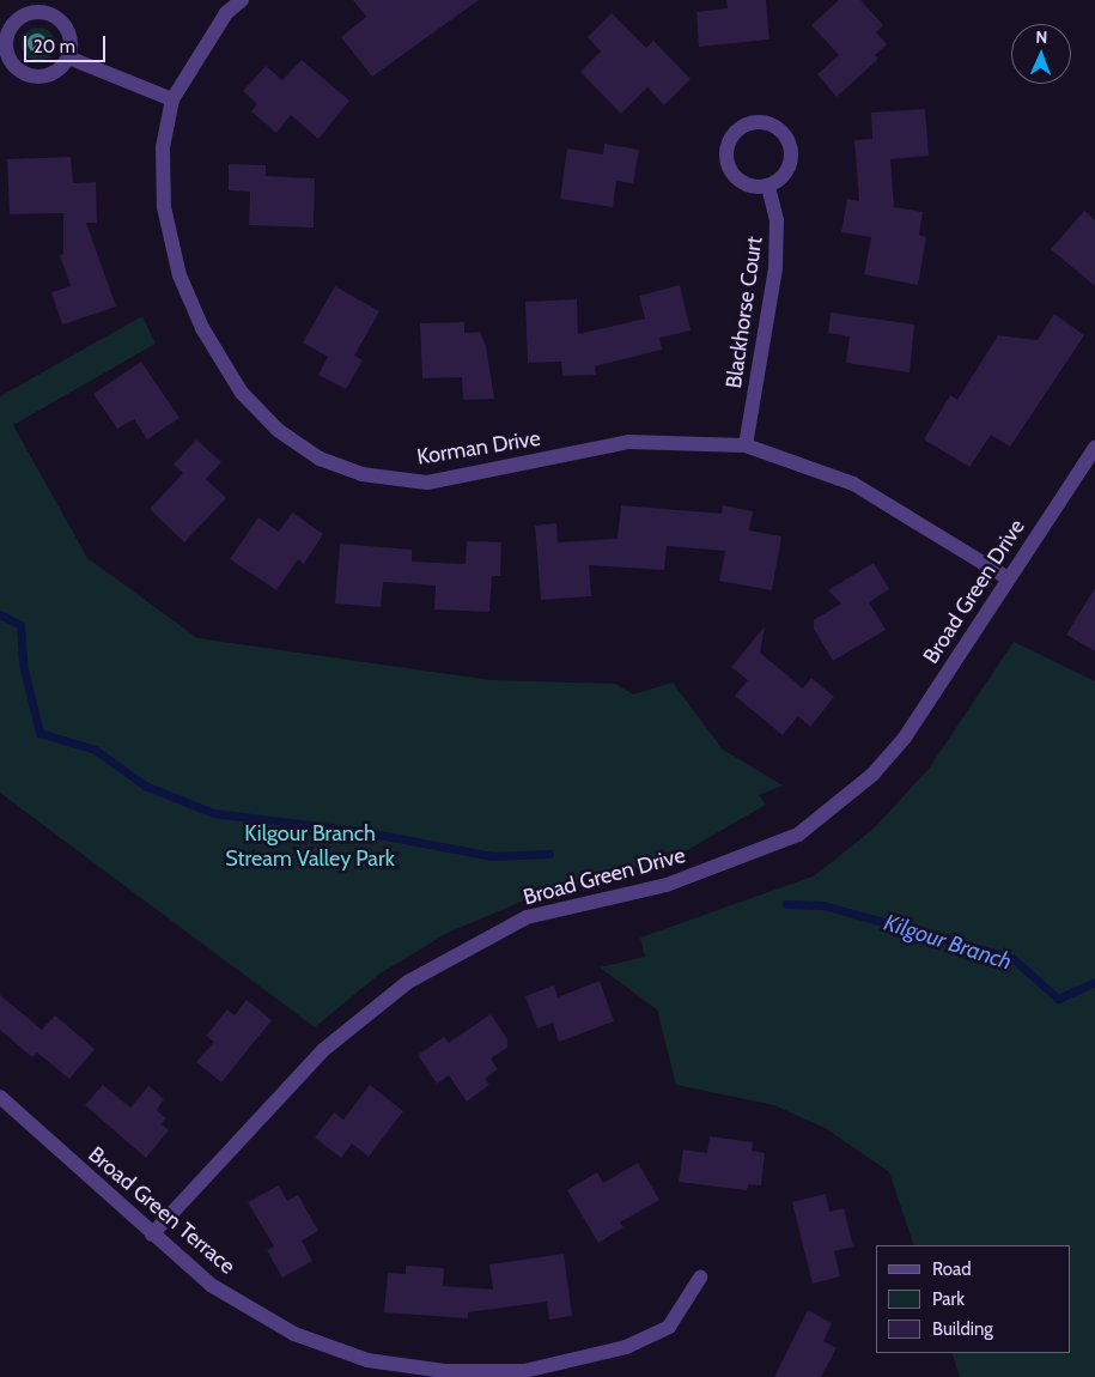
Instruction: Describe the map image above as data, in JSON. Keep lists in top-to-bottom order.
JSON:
{
  "streets": {
    "street": [
      "Blackhorse Court",
      "Korman Drive",
      "Broad Green Drive",
      "Broad Green Terrace"
    ]
  },
  "crossings": [
    ["Blackhorse Court", "Korman Drive"],
    ["Korman Drive", "Broad Green Drive"],
    ["Broad Green Drive", "Broad Green Terrace"]
  ],
  "water": ["Kilgour Branch"],
  "parks": ["Kilgour Branch Stream Valley Park"],
  "legend": ["Road", "Park", "Building"],
  "scale_bar": "20 m",
  "north": "top"
}
